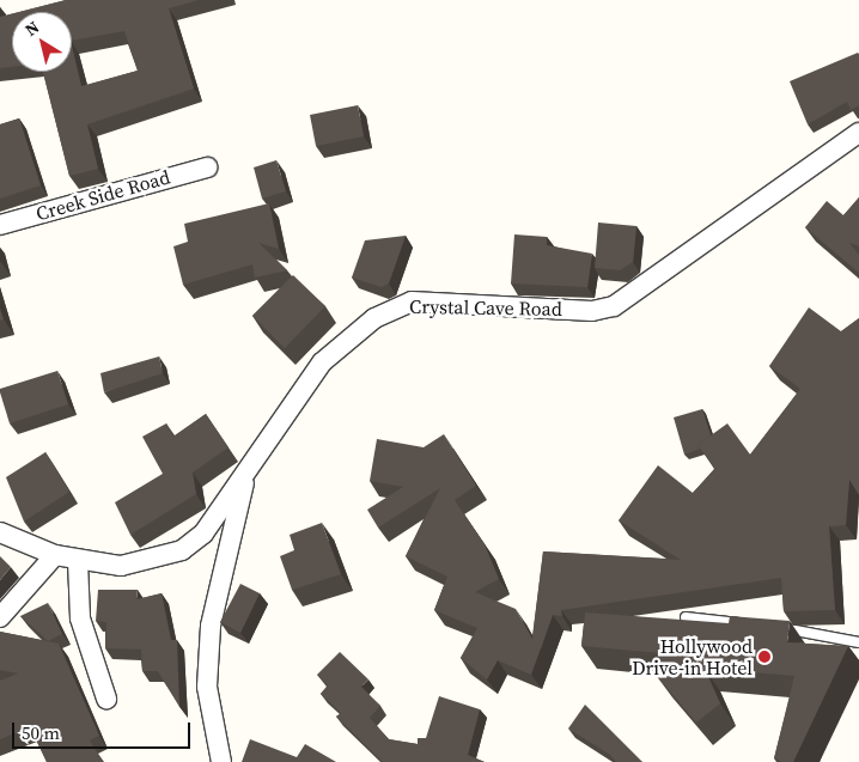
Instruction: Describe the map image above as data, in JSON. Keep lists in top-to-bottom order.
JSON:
{
  "streets": {
    "street": ["Creek Side Road", "Crystal Cave Road"]
  },
  "places": ["Hollywood Drive-in Hotel"],
  "scale_bar": "50 m",
  "north": "top left"
}
